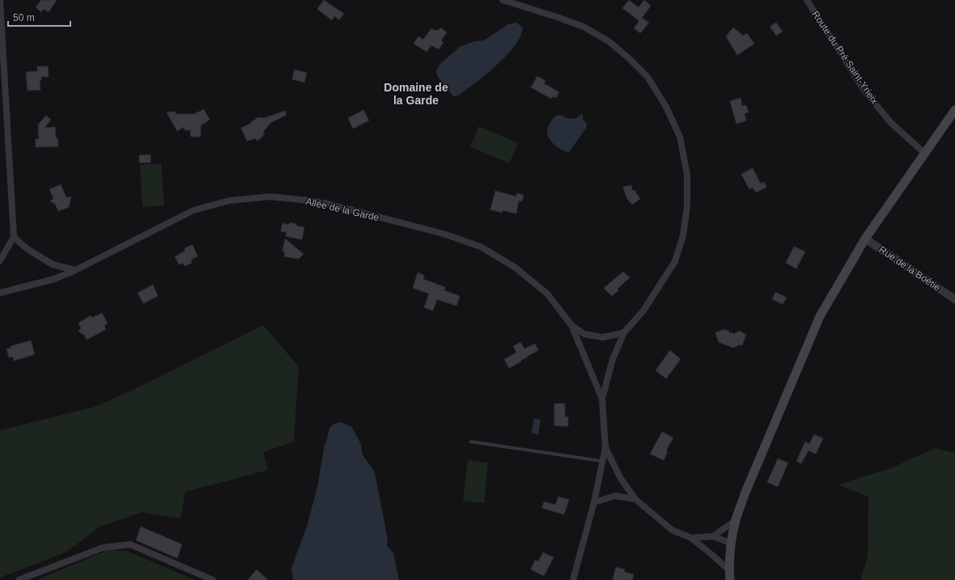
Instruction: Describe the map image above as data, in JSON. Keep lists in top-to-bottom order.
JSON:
{
  "streets": {
    "street": ["Route du Pré Saint-Yrieix", "Allée de la Garde", "Rue de la Boétie"]
  },
  "districts": ["Domaine de la Garde"],
  "scale_bar": "50 m"
}
